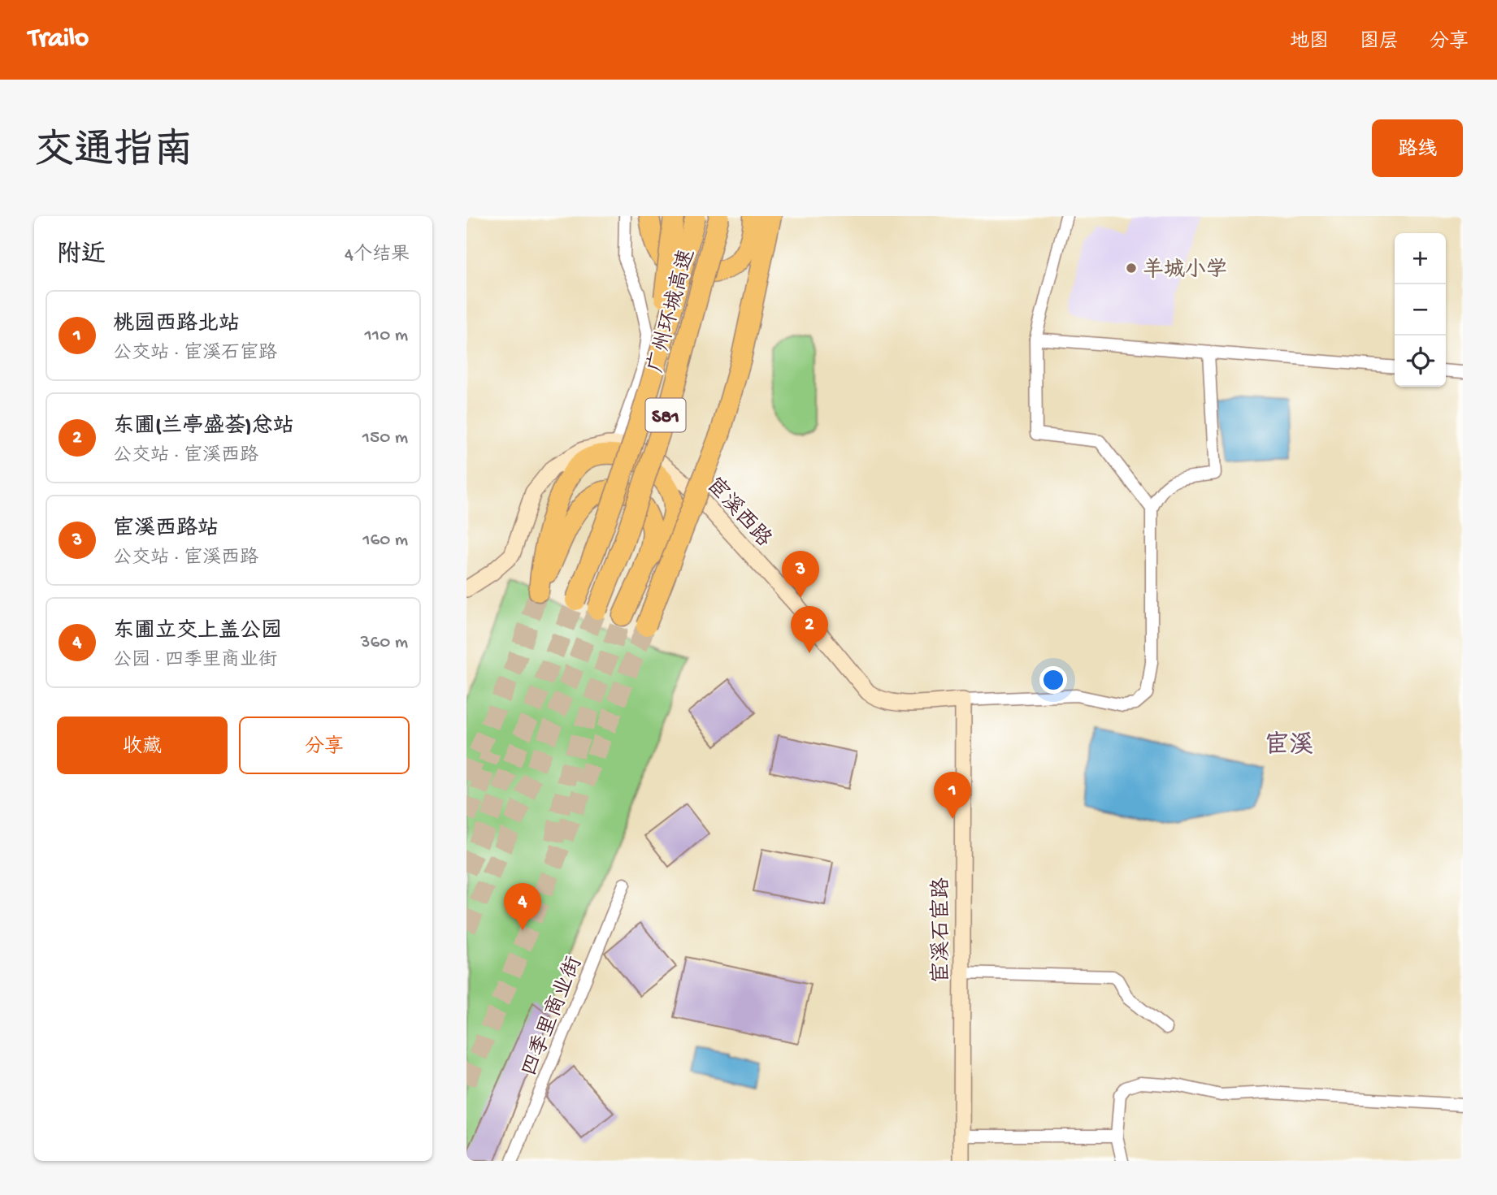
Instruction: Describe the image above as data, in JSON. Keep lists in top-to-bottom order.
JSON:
{
  "streets": {
    "highway": ["广州环城高速", "S81"],
    "street": ["宦溪西路", "宦溪石宦路", "四季里商业街"]
  },
  "crossings": [
    ["宦溪西路", "宦溪石宦路"]
  ],
  "districts": ["宦溪"],
  "places": ["羊城小学"],
  "page": {
    "header": "Trailo",
    "nav": ["地图", "图层", "分享"],
    "title": "交通指南",
    "buttons": [
      "路线",
      ["收藏", "分享"]
    ],
    "heading": ["附近", "4个结果"],
    "map_buttons": ["+", "−"],
    "list": [
      {
        "mark": "1",
        "name": "桃园西路北站",
        "note": "公交站 · 宦溪石宦路",
        "value": "110 m"
      },
      {
        "mark": "2",
        "name": "东圃(兰亭盛荟)总站",
        "note": "公交站 · 宦溪西路",
        "value": "150 m"
      },
      {
        "mark": "3",
        "name": "宦溪西路站",
        "note": "公交站 · 宦溪西路",
        "value": "160 m"
      },
      {
        "mark": "4",
        "name": "东圃立交上盖公园",
        "note": "公园 · 四季里商业街",
        "value": "360 m"
      }
    ],
    "pins": [
      "3",
      "2",
      "1",
      "4"
    ]
  }
}
